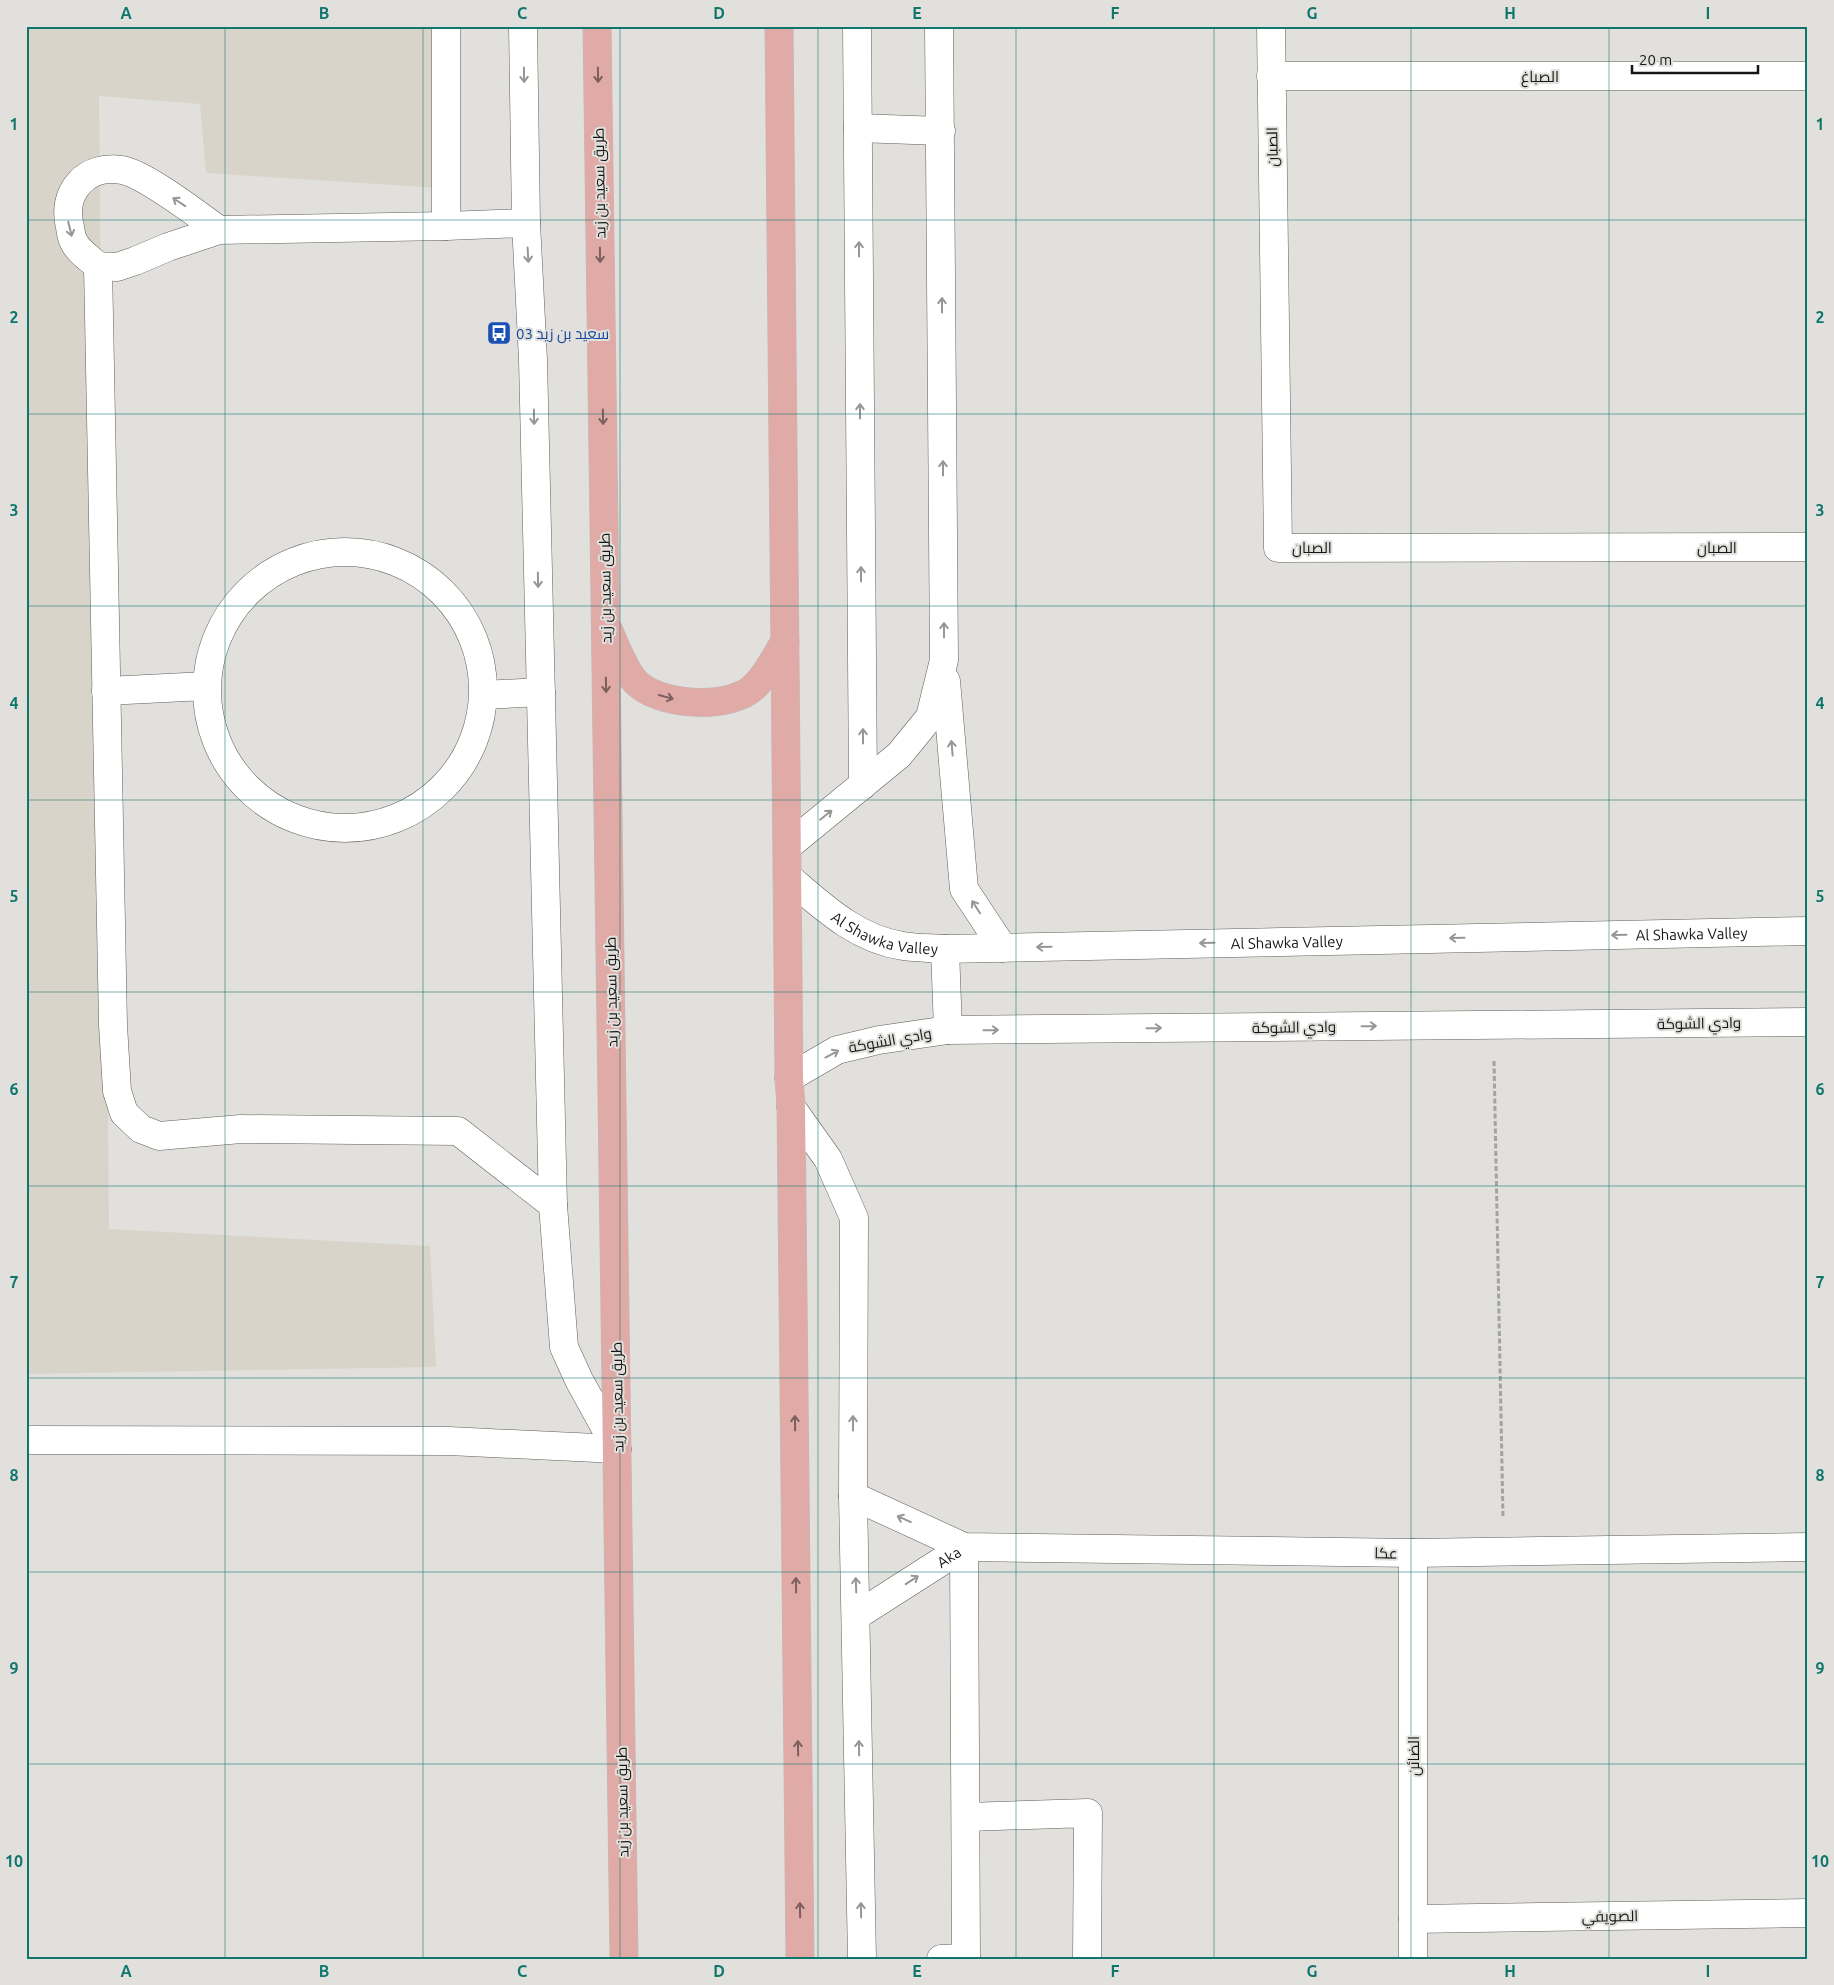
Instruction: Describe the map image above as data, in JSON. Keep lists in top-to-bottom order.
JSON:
{
  "streets": {
    "main road": ["طريق سعيد بن زيد"],
    "street": [
      "الصباغ",
      "الصبان",
      "Al Shawka Valley",
      "وادي الشوكة",
      "عكا",
      "Aka",
      "الضائن",
      "الصويفي"
    ]
  },
  "crossings": [
    ["الصباغ", "الصبان"],
    ["عكا", "Aka"],
    ["عكا", "الضائن"],
    ["الضائن", "الصويفي"]
  ],
  "one_way": ["Al Shawka Valley", "وادي الشوكة"],
  "places": {
    "bus stop": ["سعيد بن زيد 03"]
  },
  "scale_bar": "20 m",
  "grid": {
    "columns": [
      "A",
      "B",
      "C",
      "D",
      "E",
      "F",
      "G",
      "H",
      "I"
    ],
    "rows": [
      "1",
      "2",
      "3",
      "4",
      "5",
      "6",
      "7",
      "8",
      "9",
      "10"
    ]
  }
}
